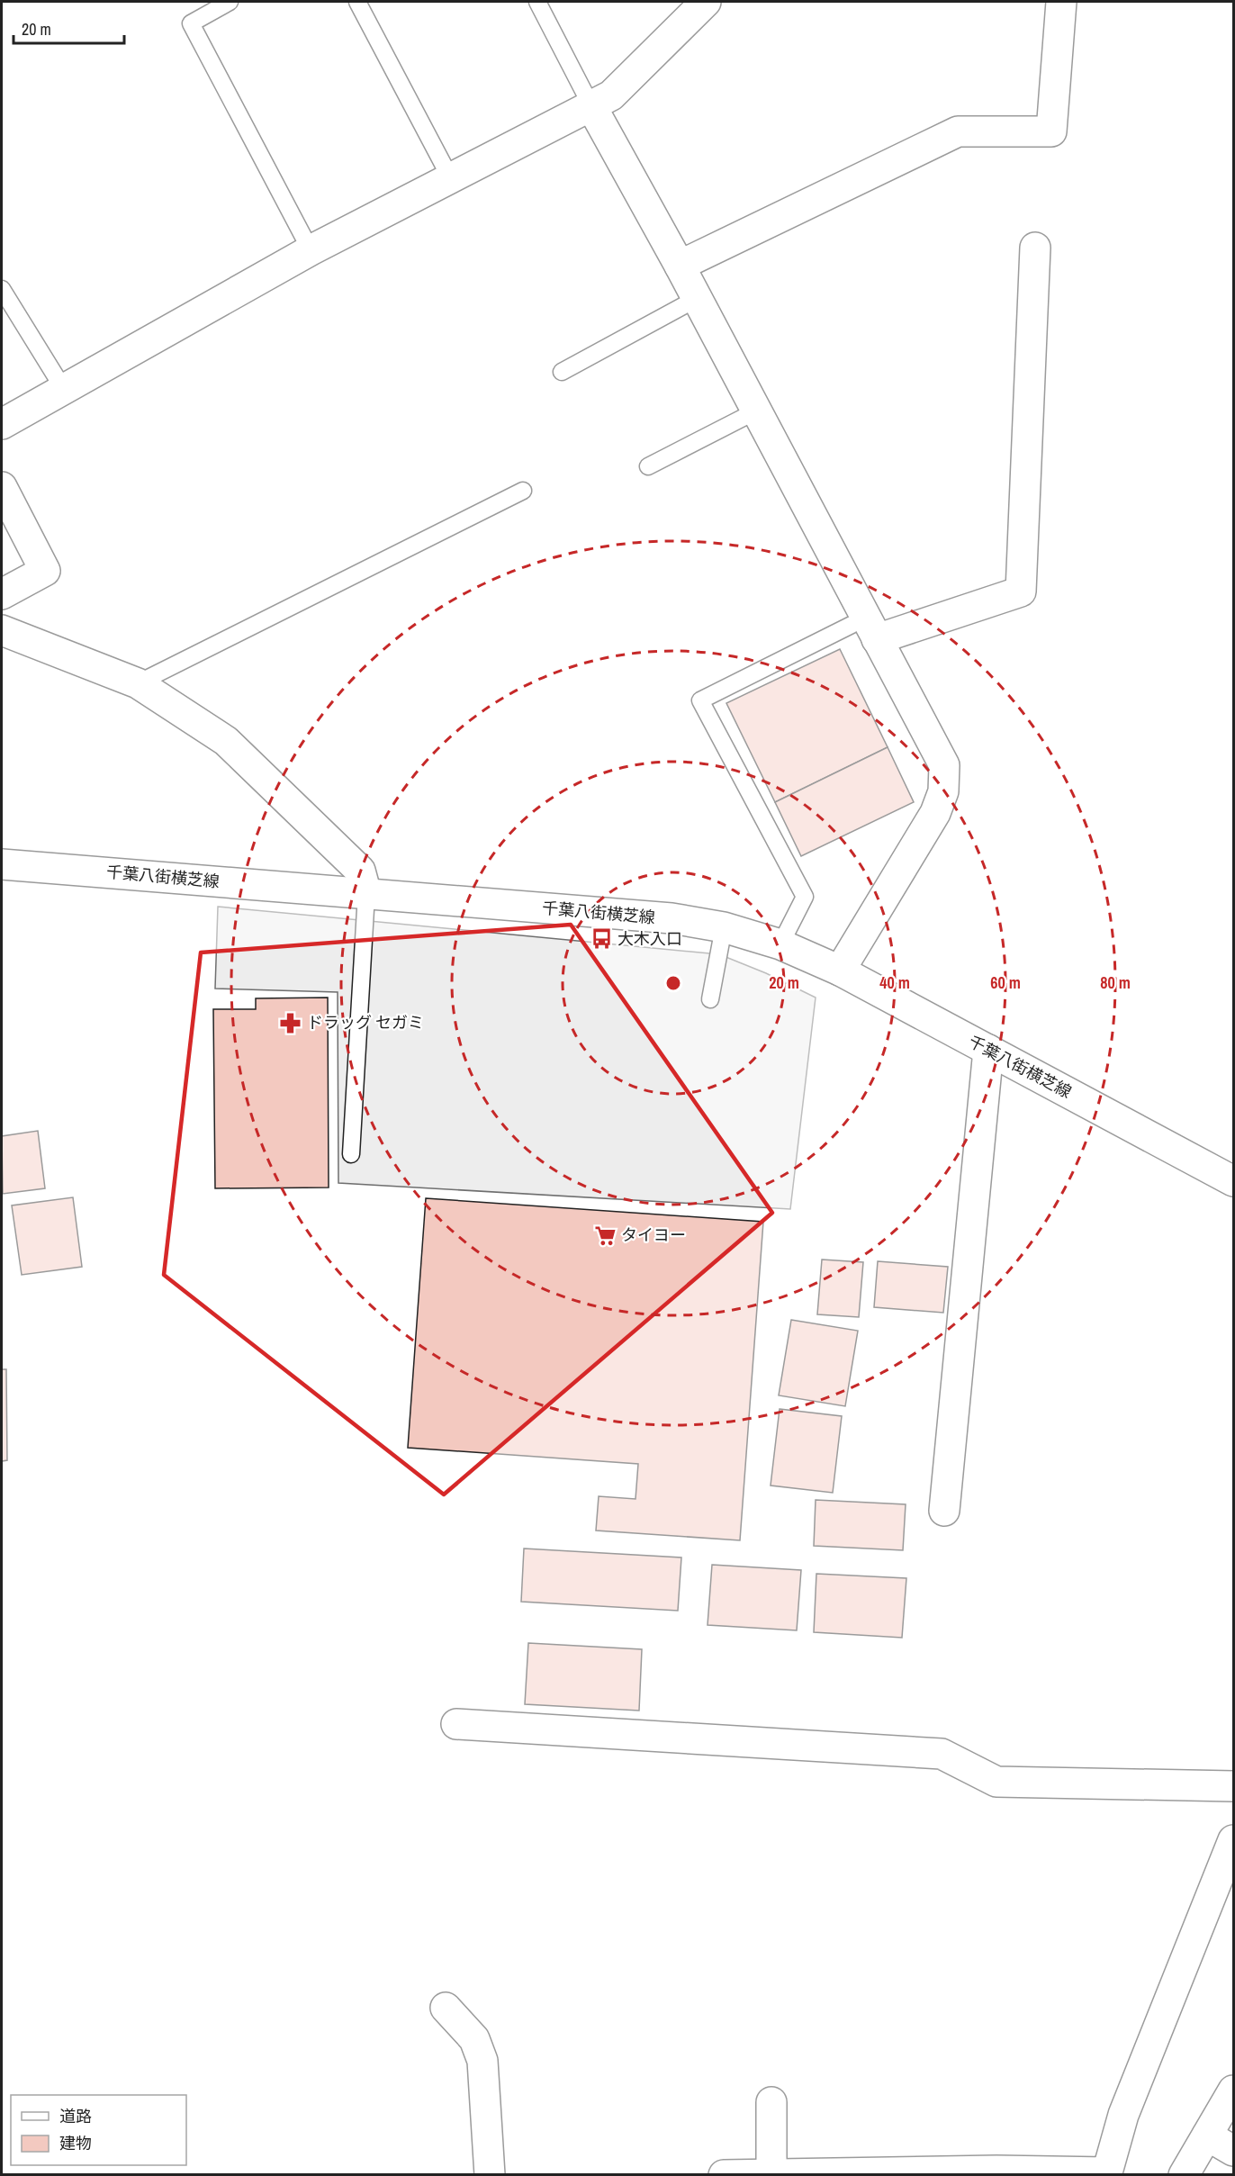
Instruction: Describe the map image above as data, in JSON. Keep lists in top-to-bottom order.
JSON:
{
  "streets": {
    "street": ["千葉八街横芝線"]
  },
  "places": {
    "bus stop": ["大木入口"],
    "pharmacy": ["ドラッグ セガミ"],
    "supermarket": ["タイヨー"]
  },
  "legend": ["道路", "建物"],
  "scale_bar": "20 m",
  "rings": [
    "20 m",
    "40 m",
    "60 m",
    "80 m"
  ]
}
